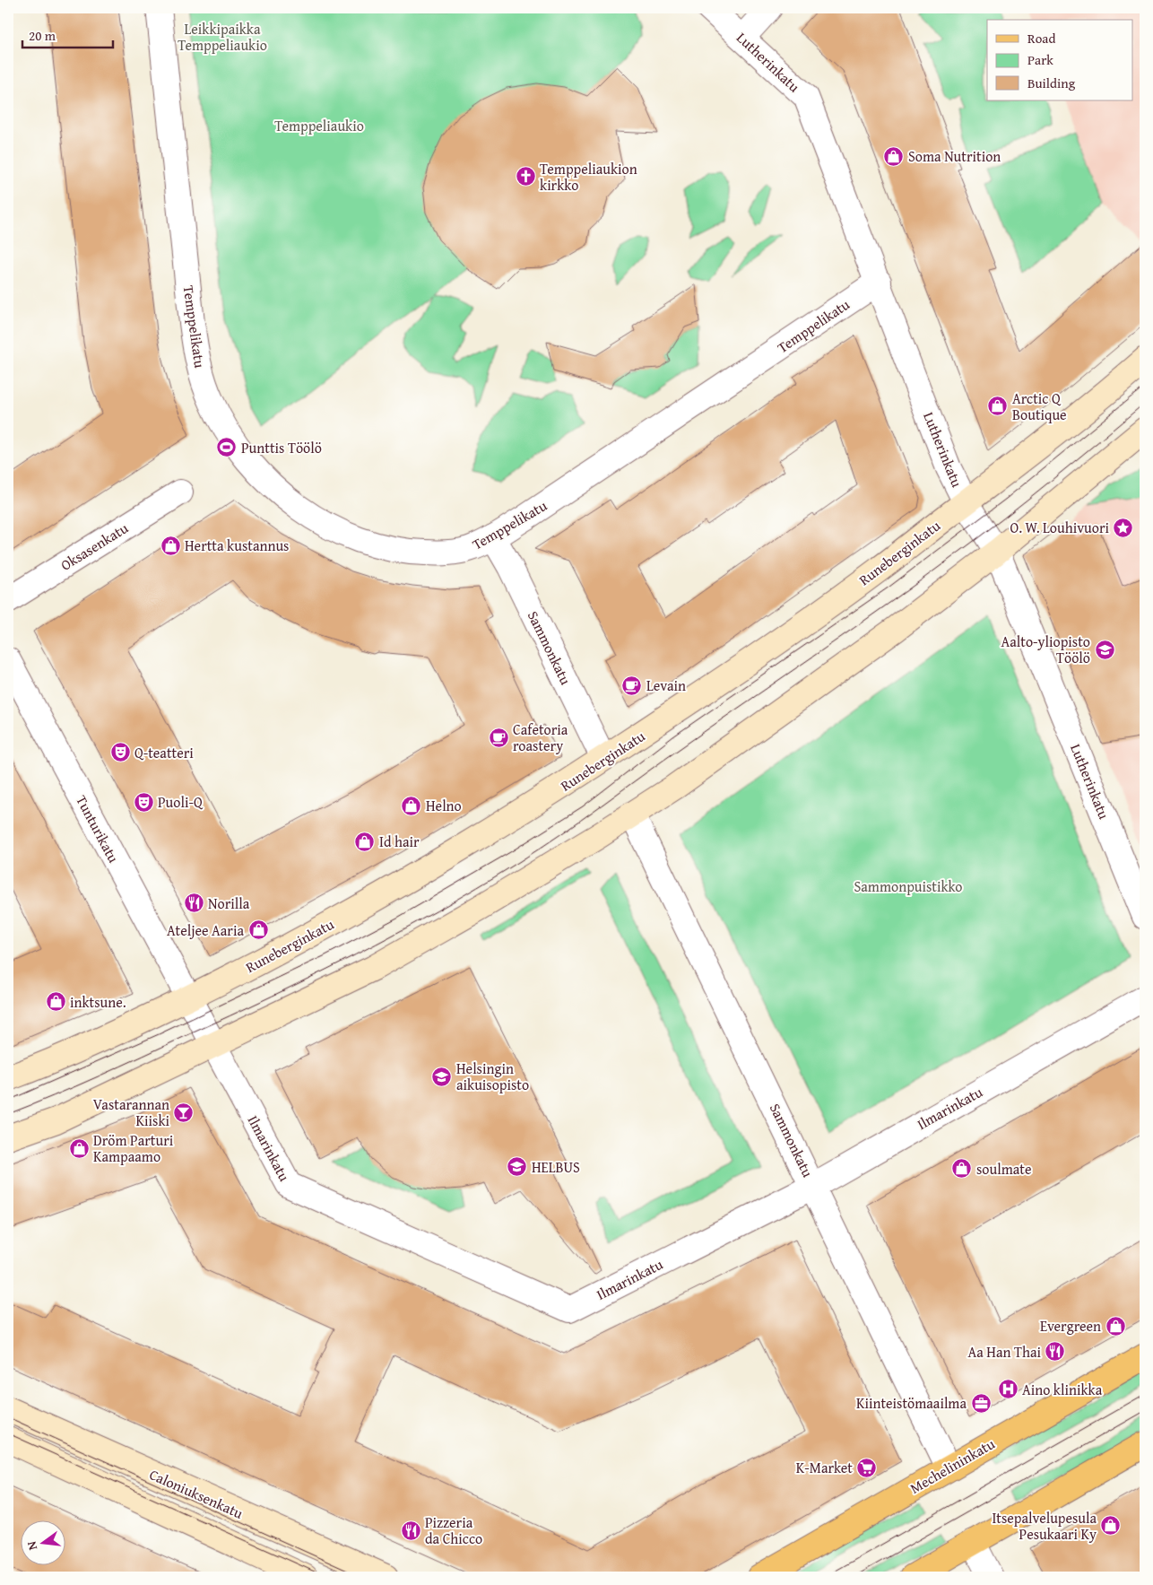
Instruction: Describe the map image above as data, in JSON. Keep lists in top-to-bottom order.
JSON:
{
  "streets": {
    "main road": ["Runeberginkatu", "Mechelininkatu", "Caloniuksenkatu"],
    "street": [
      "Lutherinkatu",
      "Temppelikatu",
      "Oksasenkatu",
      "Sammonkatu",
      "Tunturikatu",
      "Ilmarinkatu"
    ]
  },
  "crossings": [
    ["Lutherinkatu", "Temppelikatu"],
    ["Lutherinkatu", "Runeberginkatu"],
    ["Temppelikatu", "Sammonkatu"],
    ["Runeberginkatu", "Sammonkatu"],
    ["Runeberginkatu", "Tunturikatu"],
    ["Runeberginkatu", "Ilmarinkatu"],
    ["Sammonkatu", "Ilmarinkatu"],
    ["Sammonkatu", "Mechelininkatu"],
    ["Tunturikatu", "Ilmarinkatu"]
  ],
  "parks": ["Leikkipaikka Temppeliaukio", "Temppeliaukio", "Sammonpuistikko"],
  "places": {
    "shop": [
      "Soma Nutrition",
      "Arctic Q Boutique",
      "Hertta kustannus",
      "Helno",
      "Id hair",
      "Ateljee Aaria",
      "inktsune.",
      "Dröm Parturi Kampaamo",
      "soulmate",
      "Evergreen",
      "Itsepalvelupesula Pesukaari Ky"
    ],
    "church": ["Temppeliaukion kirkko"],
    "sports": ["Punttis Töölö"],
    "place": ["O. W. Louhivuori"],
    "school or university": ["Aalto-yliopisto Töölö", "Helsingin aikuisopisto", "HELBUS"],
    "cafe": ["Levain", "Cafetoria roastery"],
    "theatre": ["Q-teatteri", "Puoli-Q"],
    "restaurant": ["Norilla", "Aa Han Thai", "Pizzeria da Chicco"],
    "bar": ["Vastarannan Kiiski"],
    "hospital": ["Aino klinikka"],
    "office": ["Kiinteistömaailma"],
    "supermarket": ["K-Market"]
  },
  "legend": ["Road", "Park", "Building"],
  "scale_bar": "20 m",
  "north": "left"
}
